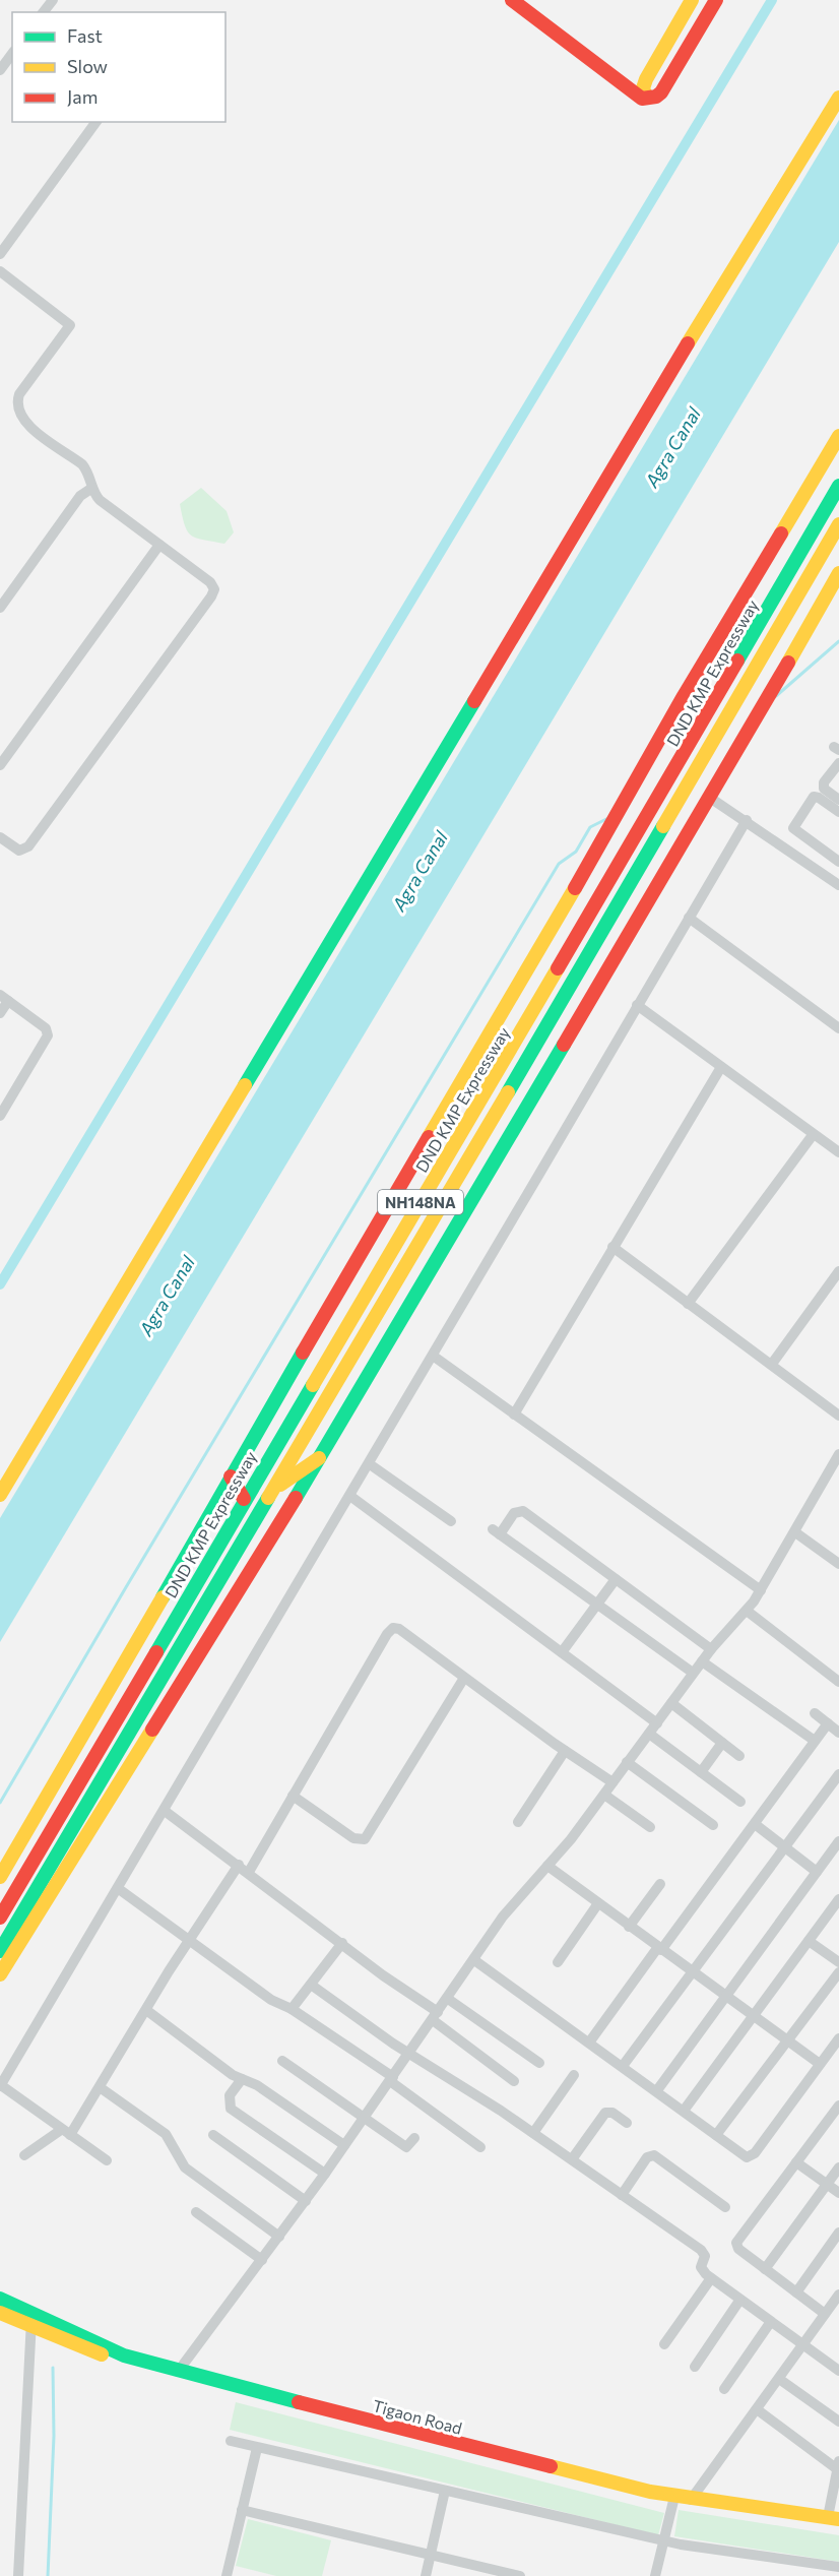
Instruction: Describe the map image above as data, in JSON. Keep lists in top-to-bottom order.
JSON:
{
  "streets": {
    "main road": ["DND KMP Expressway", "NH148NA", "Tigaon Road"]
  },
  "water": ["Agra Canal"],
  "legend": ["Fast", "Slow", "Jam"]
}
